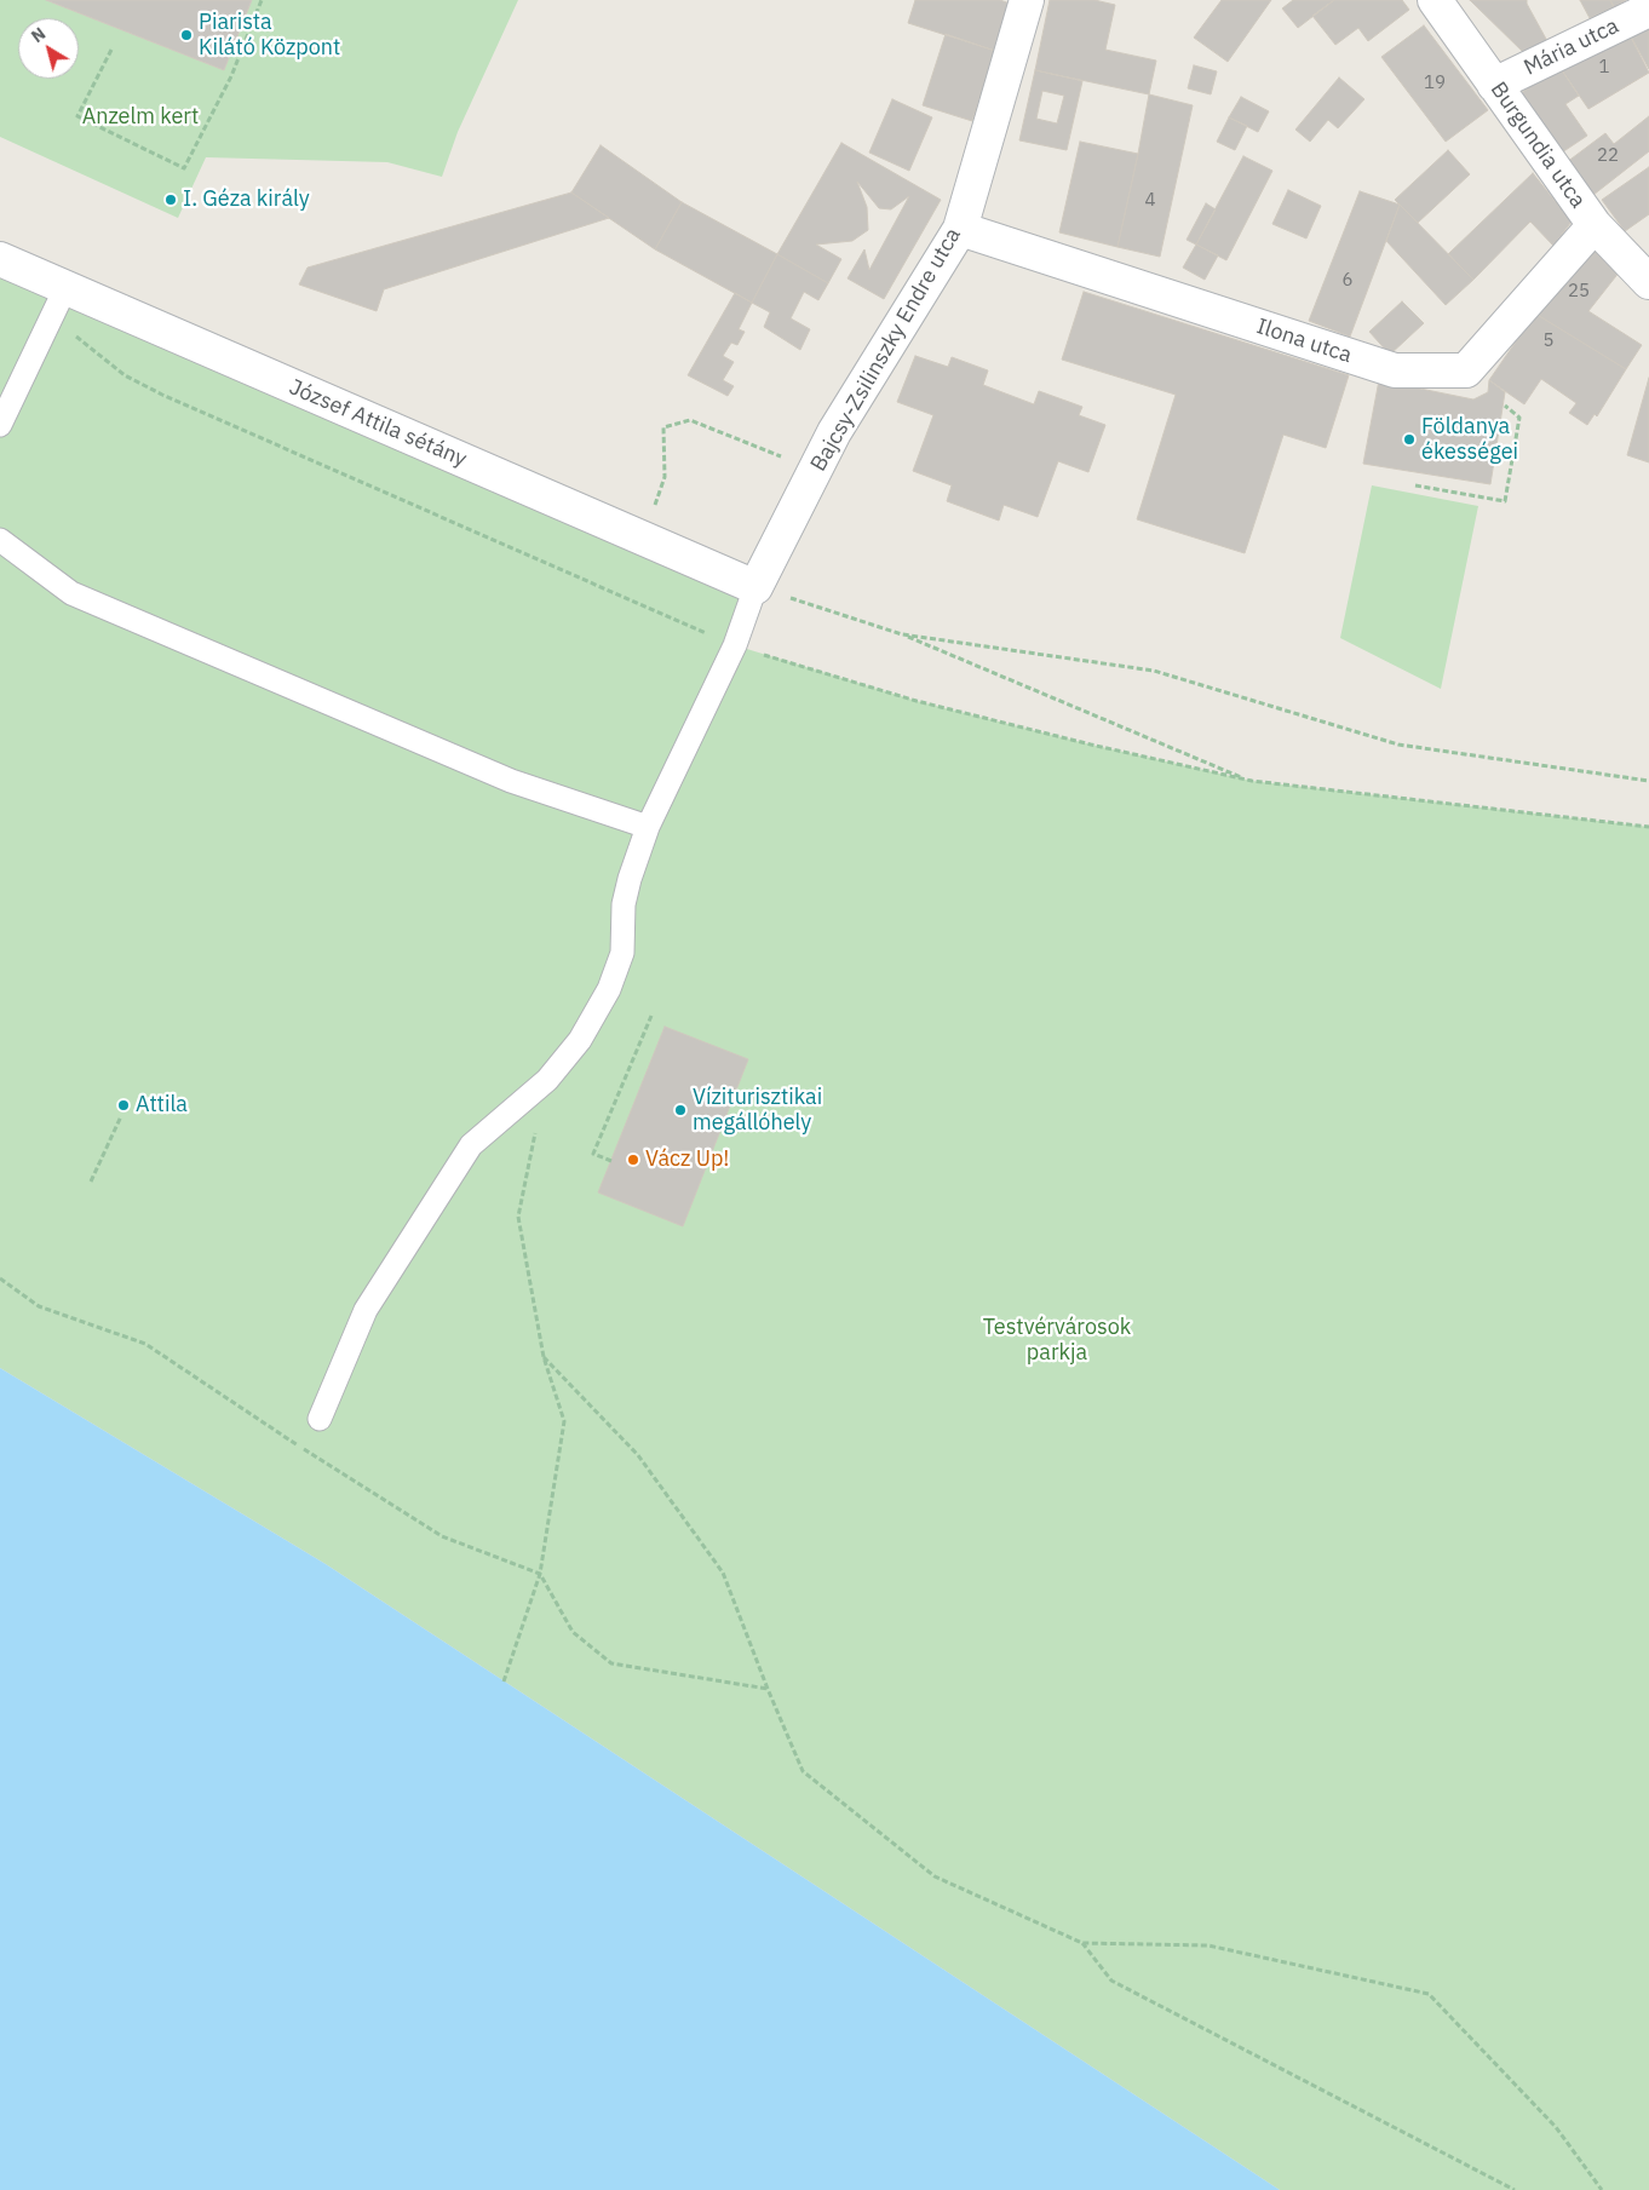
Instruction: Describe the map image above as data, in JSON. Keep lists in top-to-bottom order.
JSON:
{
  "streets": {
    "street": [
      "Mária utca",
      "Burgundia utca",
      "Ilona utca",
      "Bajcsy-Zsilinszky Endre utca",
      "József Attila sétány"
    ]
  },
  "crossings": [
    ["Mária utca", "Burgundia utca"],
    ["Burgundia utca", "Ilona utca"],
    ["Ilona utca", "Bajcsy-Zsilinszky Endre utca"],
    ["Bajcsy-Zsilinszky Endre utca", "József Attila sétány"]
  ],
  "parks": ["Anzelm kert", "Testvérvárosok parkja"],
  "places": [
    "Piarista Kilátó Központ",
    "I. Géza király",
    "Földanya ékességei",
    "Attila",
    "Víziturisztikai megállóhely",
    "Vácz Up!"
  ],
  "house_numbers": [
    "1",
    "19",
    "22",
    "4",
    "6",
    "25",
    "5"
  ],
  "north": "top left"
}
